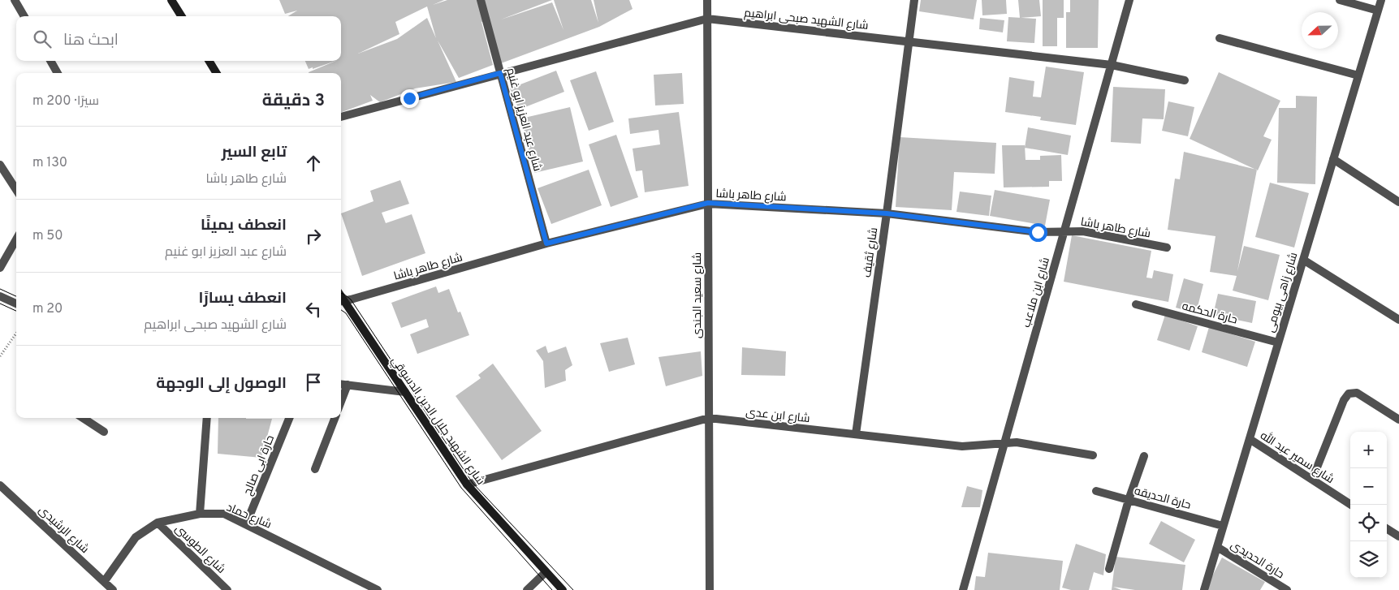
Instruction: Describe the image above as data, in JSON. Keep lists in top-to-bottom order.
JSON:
{
  "streets": {
    "main road": ["شارع الشهيد جلال الدين الدسوقي"],
    "street": [
      "شارع الشهيد صبحى ابراهيم",
      "شارع عبد العزيز ابو غنيم",
      "شارع طاهر باشا",
      "شارع ثقيف",
      "شارع ابن ملاعب",
      "شارع زاهى بيومى",
      "شارع سعيد الجندى",
      "حارة الحكمه",
      "شارع ابن عدى",
      "شارع سمير عبد الله",
      "حارة ابى صالح",
      "حارة الحديقه",
      "شارع حماد",
      "شارع الرشيدى",
      "شارع الطوسى",
      "حارة الحديدى"
    ]
  },
  "crossings": [
    ["شارع الشهيد صبحى ابراهيم", "شارع عبد العزيز ابو غنيم"],
    ["شارع الشهيد صبحى ابراهيم", "شارع ثقيف"],
    ["شارع الشهيد صبحى ابراهيم", "شارع ابن ملاعب"],
    ["شارع الشهيد صبحى ابراهيم", "شارع سعيد الجندى"],
    ["شارع عبد العزيز ابو غنيم", "شارع طاهر باشا"],
    ["شارع طاهر باشا", "شارع ثقيف"],
    ["شارع طاهر باشا", "شارع ابن ملاعب"],
    ["شارع طاهر باشا", "شارع سعيد الجندى"],
    ["شارع طاهر باشا", "شارع الشهيد جلال الدين الدسوقي"],
    ["شارع ثقيف", "شارع ابن عدى"],
    ["شارع ابن ملاعب", "شارع ابن عدى"],
    ["شارع زاهى بيومى", "حارة الحكمه"],
    ["شارع زاهى بيومى", "شارع سمير عبد الله"],
    ["شارع زاهى بيومى", "حارة الحديقه"],
    ["شارع زاهى بيومى", "حارة الحديدى"],
    ["شارع سعيد الجندى", "شارع ابن عدى"],
    ["شارع ابن عدى", "شارع الشهيد جلال الدين الدسوقي"],
    ["حارة ابى صالح", "شارع حماد"],
    ["شارع حماد", "شارع الرشيدى"],
    ["شارع حماد", "شارع الطوسى"]
  ],
  "north": "left",
  "page": {
    "search": "ابحث هنا",
    "heading": ["3 دقيقة", "سيرًا · 200 m"],
    "list": [
      ["تابع السير", "شارع طاهر باشا", "130 m"],
      ["انعطف يمينًا", "شارع عبد العزيز ابو غنيم", "50 m"],
      ["انعطف يسارًا", "شارع الشهيد صبحى ابراهيم", "20 m"],
      "الوصول إلى الوجهة"
    ],
    "map_buttons": ["+", "−"]
  }
}
